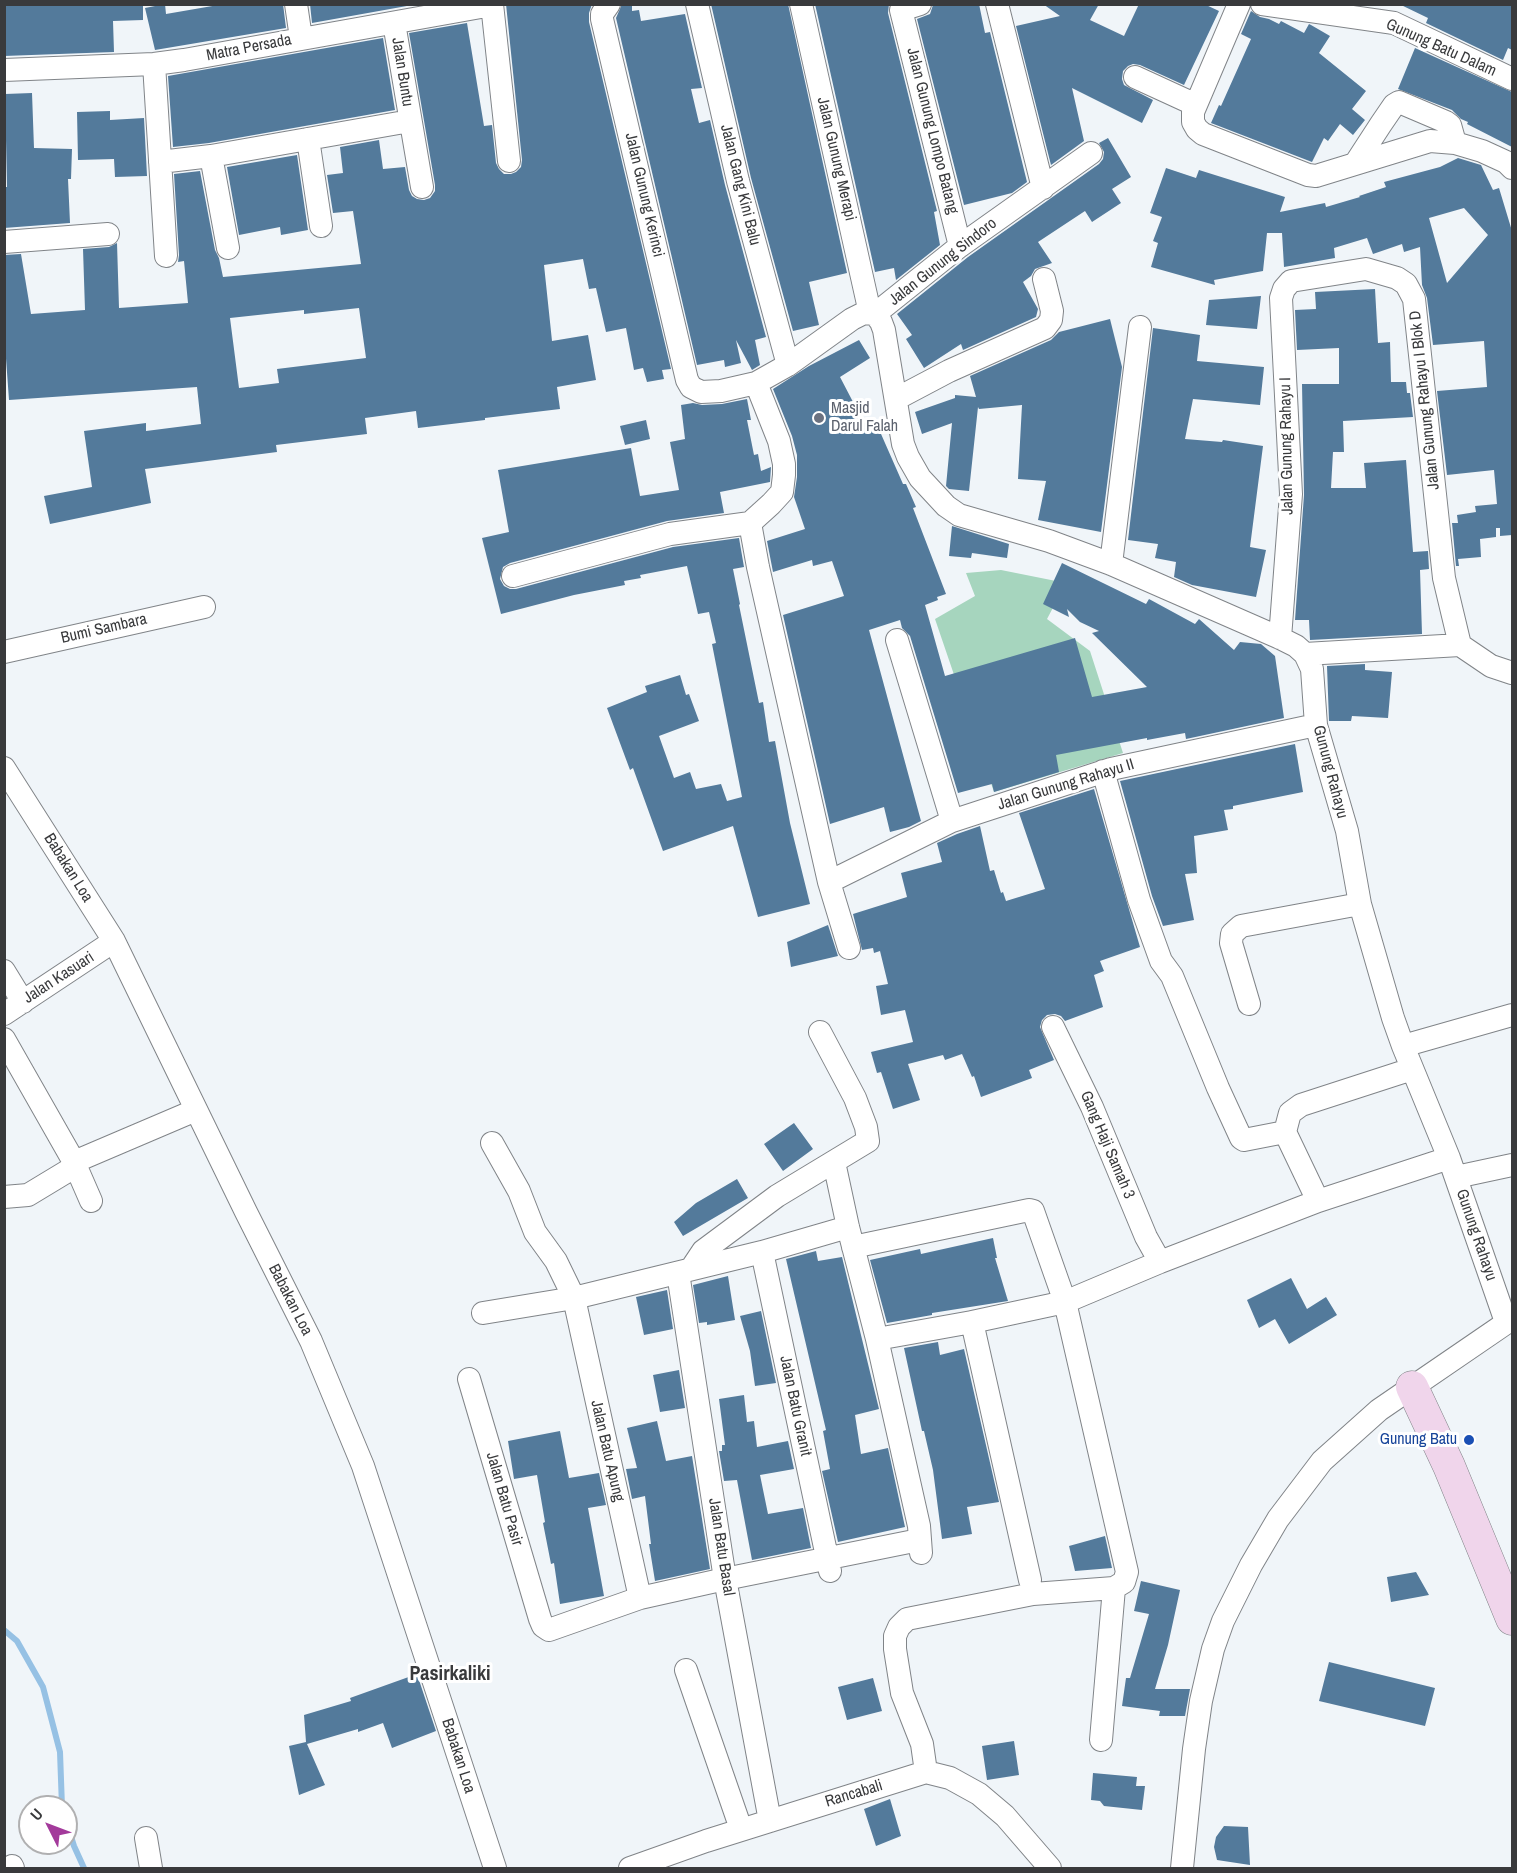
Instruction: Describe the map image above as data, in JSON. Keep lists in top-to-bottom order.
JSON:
{
  "streets": {
    "street": [
      "Matra Persada",
      "Gunung Batu Dalam",
      "Jalan Buntu",
      "Jalan Gunung Lompo Batang",
      "Jalan Gunung Merapi",
      "Jalan Gang Kini Balu",
      "Jalan Gunung Kerinci",
      "Jalan Gunung Sindoro",
      "Jalan Gunung Rahayu I Blok D",
      "Jalan Gunung Rahayu I",
      "Bumi Sambara",
      "Gunung Rahayu",
      "Jalan Gunung Rahayu II",
      "Babakan Loa",
      "Jalan Kasuari",
      "Gang Haji Samah 3",
      "Jalan Batu Granit",
      "Jalan Batu Apung",
      "Jalan Batu Pasir",
      "Jalan Batu Basal",
      "Rancabali"
    ]
  },
  "crossings": [
    ["Matra Persada", "Jalan Buntu"],
    ["Jalan Gunung Lompo Batang", "Jalan Gunung Sindoro"],
    ["Jalan Gunung Merapi", "Jalan Gunung Sindoro"],
    ["Jalan Gang Kini Balu", "Jalan Gunung Sindoro"],
    ["Jalan Gunung Kerinci", "Jalan Gunung Sindoro"],
    ["Jalan Gunung Rahayu I Blok D", "Jalan Gunung Rahayu I"],
    ["Gunung Rahayu", "Jalan Gunung Rahayu II"],
    ["Babakan Loa", "Jalan Kasuari"],
    ["Jalan Batu Apung", "Jalan Batu Pasir"],
    ["Jalan Batu Basal", "Rancabali"]
  ],
  "districts": ["Pasirkaliki"],
  "places": ["Masjid Darul Falah", "Gunung Batu"],
  "north": "top left"
}
